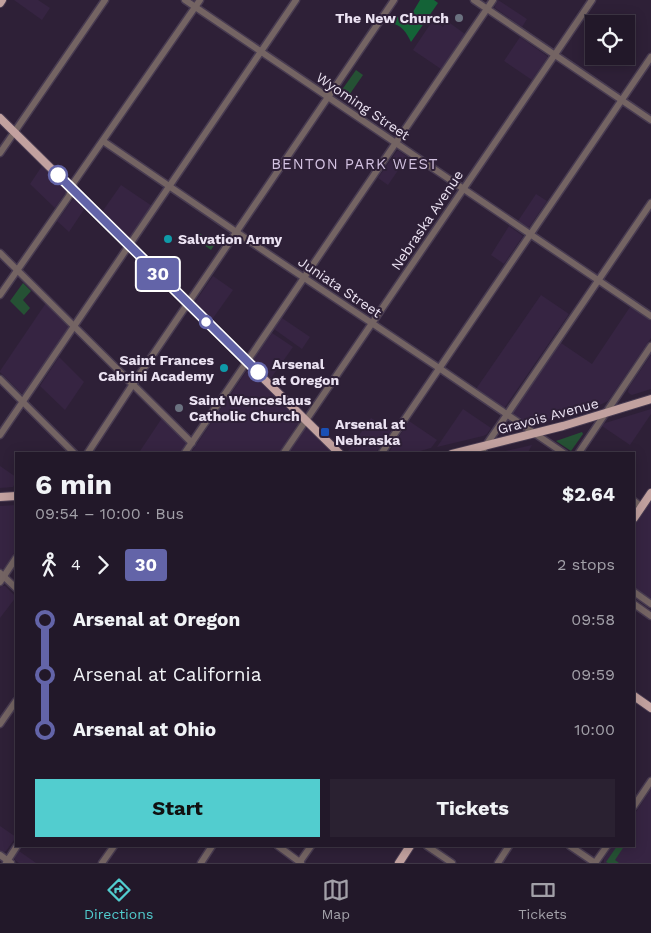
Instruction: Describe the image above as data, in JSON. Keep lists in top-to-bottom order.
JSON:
{
  "streets": {
    "main road": ["Gravois Avenue"],
    "street": ["Wyoming Street", "Nebraska Avenue", "Juniata Street"]
  },
  "crossings": [
    ["Wyoming Street", "Nebraska Avenue"],
    ["Nebraska Avenue", "Juniata Street"],
    ["Juniata Street", "Gravois Avenue"]
  ],
  "districts": ["BENTON PARK WEST"],
  "places": {
    "other": [
      "The New Church",
      "Salvation Army",
      "Saint Frances Cabrini Academy",
      "Arsenal at Oregon",
      "Saint Wenceslaus Catholic Church"
    ],
    "transit": ["Arsenal at Nebraska"]
  },
  "lines": ["bus line 30"],
  "page": {
    "on_map": "30",
    "heading": ["6 min", "09:54 – 10:00 · Bus", "$2.64"],
    "legs": ["4", "30", "2 stops"],
    "list": [
      {
        "name": "Arsenal at Oregon",
        "value": "09:58"
      },
      {
        "name": "Arsenal at California",
        "value": "09:59"
      },
      {
        "name": "Arsenal at Ohio",
        "value": "10:00"
      }
    ],
    "buttons": ["Start", "Tickets"],
    "tabs": ["Directions", "Map", "Tickets"]
  }
}
